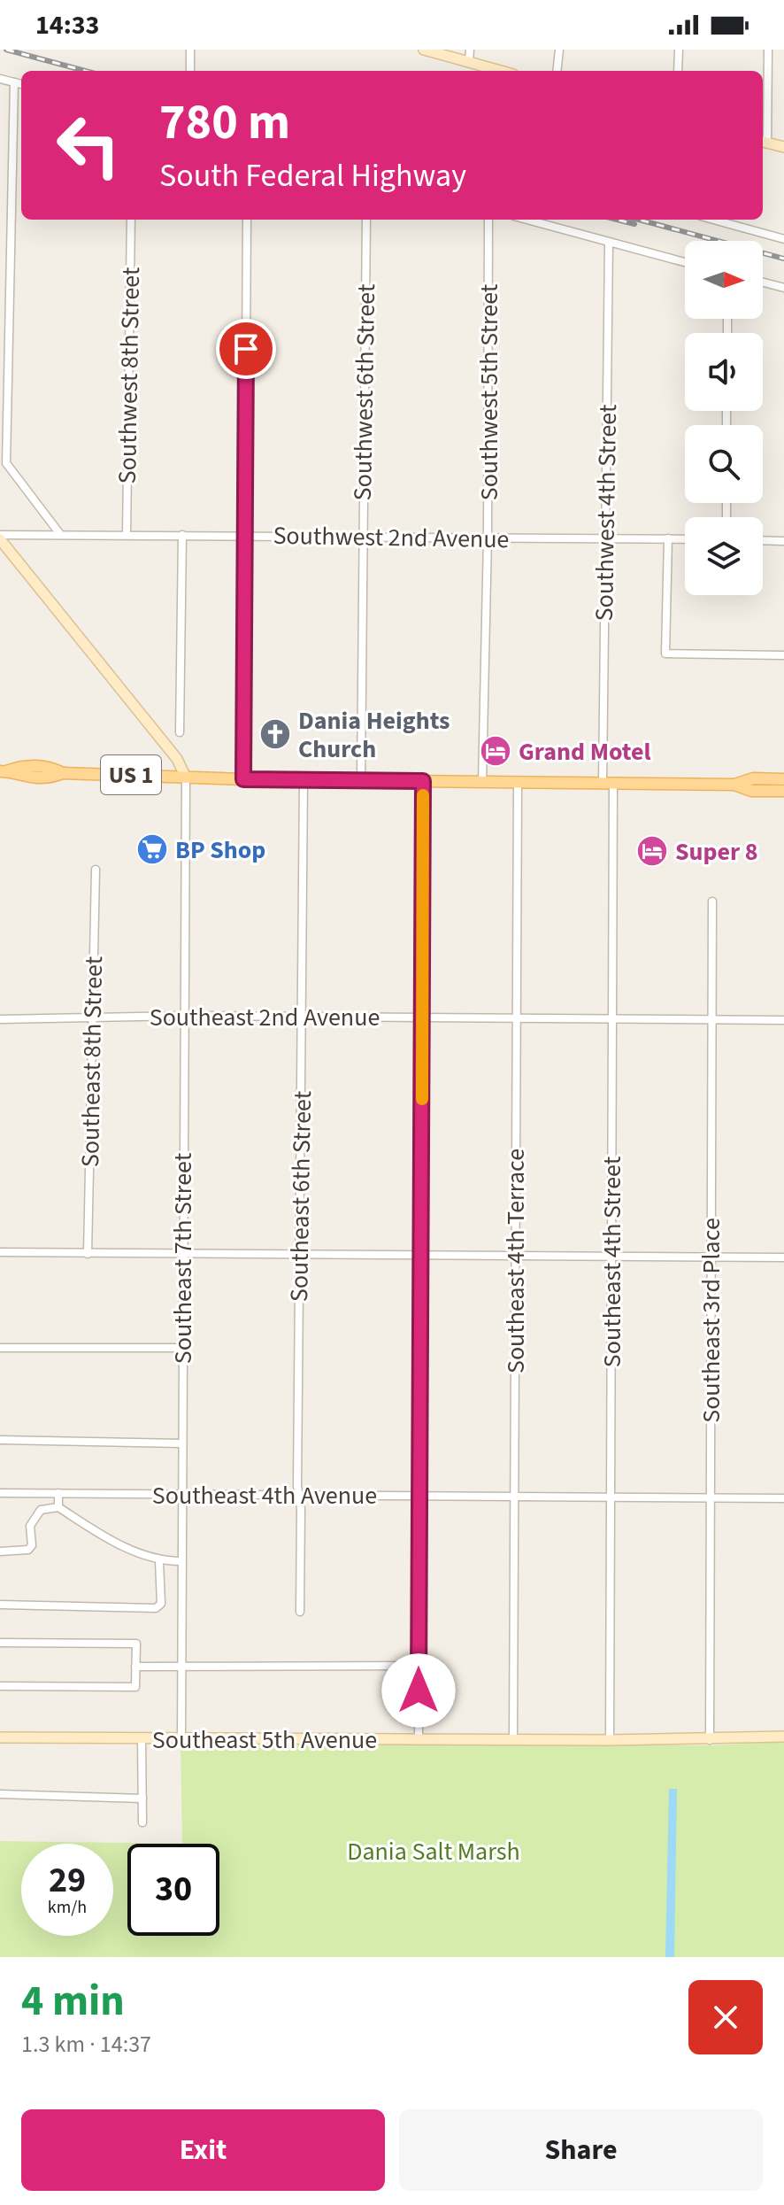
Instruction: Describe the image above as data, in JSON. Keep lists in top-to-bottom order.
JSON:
{
  "streets": {
    "main road": ["US 1"],
    "street": [
      "Southwest 8th Street",
      "Southwest 6th Street",
      "Southwest 5th Street",
      "Southwest 4th Street",
      "Southwest 2nd Avenue",
      "Southeast 2nd Avenue",
      "Southeast 8th Street",
      "Southeast 6th Street",
      "Southeast 7th Street",
      "Southeast 4th Terrace",
      "Southeast 4th Street",
      "Southeast 3rd Place",
      "Southeast 4th Avenue",
      "Southeast 5th Avenue"
    ]
  },
  "crossings": [
    ["Southwest 8th Street", "Southwest 2nd Avenue"],
    ["Southwest 6th Street", "Southwest 2nd Avenue"],
    ["Southwest 6th Street", "US 1"],
    ["Southwest 5th Street", "Southwest 2nd Avenue"],
    ["Southwest 5th Street", "US 1"],
    ["Southwest 4th Street", "Southwest 2nd Avenue"],
    ["Southwest 4th Street", "US 1"],
    ["Southwest 4th Street", "Southeast 4th Street"],
    ["US 1", "Southeast 6th Street"],
    ["US 1", "Southeast 7th Street"],
    ["US 1", "Southeast 4th Terrace"],
    ["US 1", "Southeast 4th Street"],
    ["Southeast 2nd Avenue", "Southeast 8th Street"],
    ["Southeast 2nd Avenue", "Southeast 6th Street"],
    ["Southeast 2nd Avenue", "Southeast 7th Street"],
    ["Southeast 2nd Avenue", "Southeast 4th Terrace"],
    ["Southeast 2nd Avenue", "Southeast 4th Street"],
    ["Southeast 2nd Avenue", "Southeast 3rd Place"],
    ["Southeast 6th Street", "Southeast 4th Avenue"],
    ["Southeast 7th Street", "Southeast 4th Avenue"],
    ["Southeast 7th Street", "Southeast 5th Avenue"],
    ["Southeast 4th Terrace", "Southeast 4th Avenue"],
    ["Southeast 4th Terrace", "Southeast 5th Avenue"],
    ["Southeast 4th Street", "Southeast 4th Avenue"],
    ["Southeast 4th Street", "Southeast 5th Avenue"],
    ["Southeast 3rd Place", "Southeast 4th Avenue"],
    ["Southeast 3rd Place", "Southeast 5th Avenue"]
  ],
  "parks": ["Dania Salt Marsh"],
  "places": {
    "church": ["Dania Heights Church"],
    "hotel": ["Grand Motel", "Super 8"],
    "supermarket": ["BP Shop"]
  },
  "north": "right",
  "page": {
    "status": "14:33",
    "turn": ["780 m", "South Federal Highway"],
    "speed": "29 km/h",
    "limit": "30",
    "heading": ["4 min", "1.3 km · 14:37"],
    "buttons": ["Exit", "Share"]
  }
}
